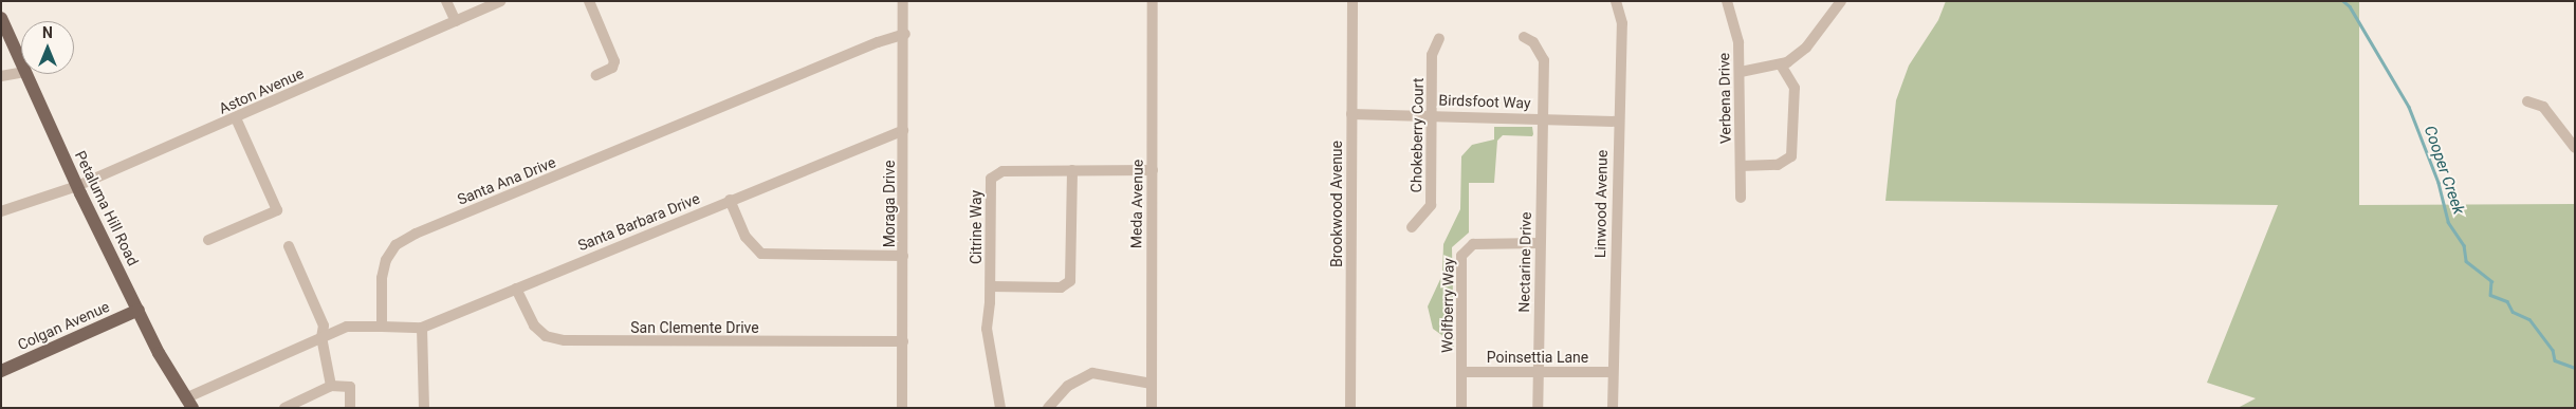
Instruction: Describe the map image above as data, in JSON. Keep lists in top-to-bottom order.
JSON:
{
  "streets": {
    "main road": ["Petaluma Hill Road", "Colgan Avenue"],
    "street": [
      "Aston Avenue",
      "Verbena Drive",
      "Birdsfoot Way",
      "Chokeberry Court",
      "Santa Ana Drive",
      "Moraga Drive",
      "Meda Avenue",
      "Brookwood Avenue",
      "Linwood Avenue",
      "Santa Barbara Drive",
      "Citrine Way",
      "Nectarine Drive",
      "Wolfberry Way",
      "San Clemente Drive",
      "Poinsettia Lane"
    ]
  },
  "crossings": [
    ["Aston Avenue", "Petaluma Hill Road"],
    ["Birdsfoot Way", "Chokeberry Court"],
    ["Birdsfoot Way", "Brookwood Avenue"],
    ["Birdsfoot Way", "Linwood Avenue"],
    ["Birdsfoot Way", "Nectarine Drive"],
    ["Santa Ana Drive", "Moraga Drive"],
    ["Santa Ana Drive", "Santa Barbara Drive"],
    ["Moraga Drive", "Santa Barbara Drive"],
    ["Moraga Drive", "San Clemente Drive"],
    ["Meda Avenue", "Citrine Way"],
    ["Linwood Avenue", "Poinsettia Lane"],
    ["Petaluma Hill Road", "Colgan Avenue"],
    ["Santa Barbara Drive", "San Clemente Drive"],
    ["Nectarine Drive", "Wolfberry Way"],
    ["Nectarine Drive", "Poinsettia Lane"],
    ["Wolfberry Way", "Poinsettia Lane"]
  ],
  "water": ["Cooper Creek"],
  "north": "top"
}
